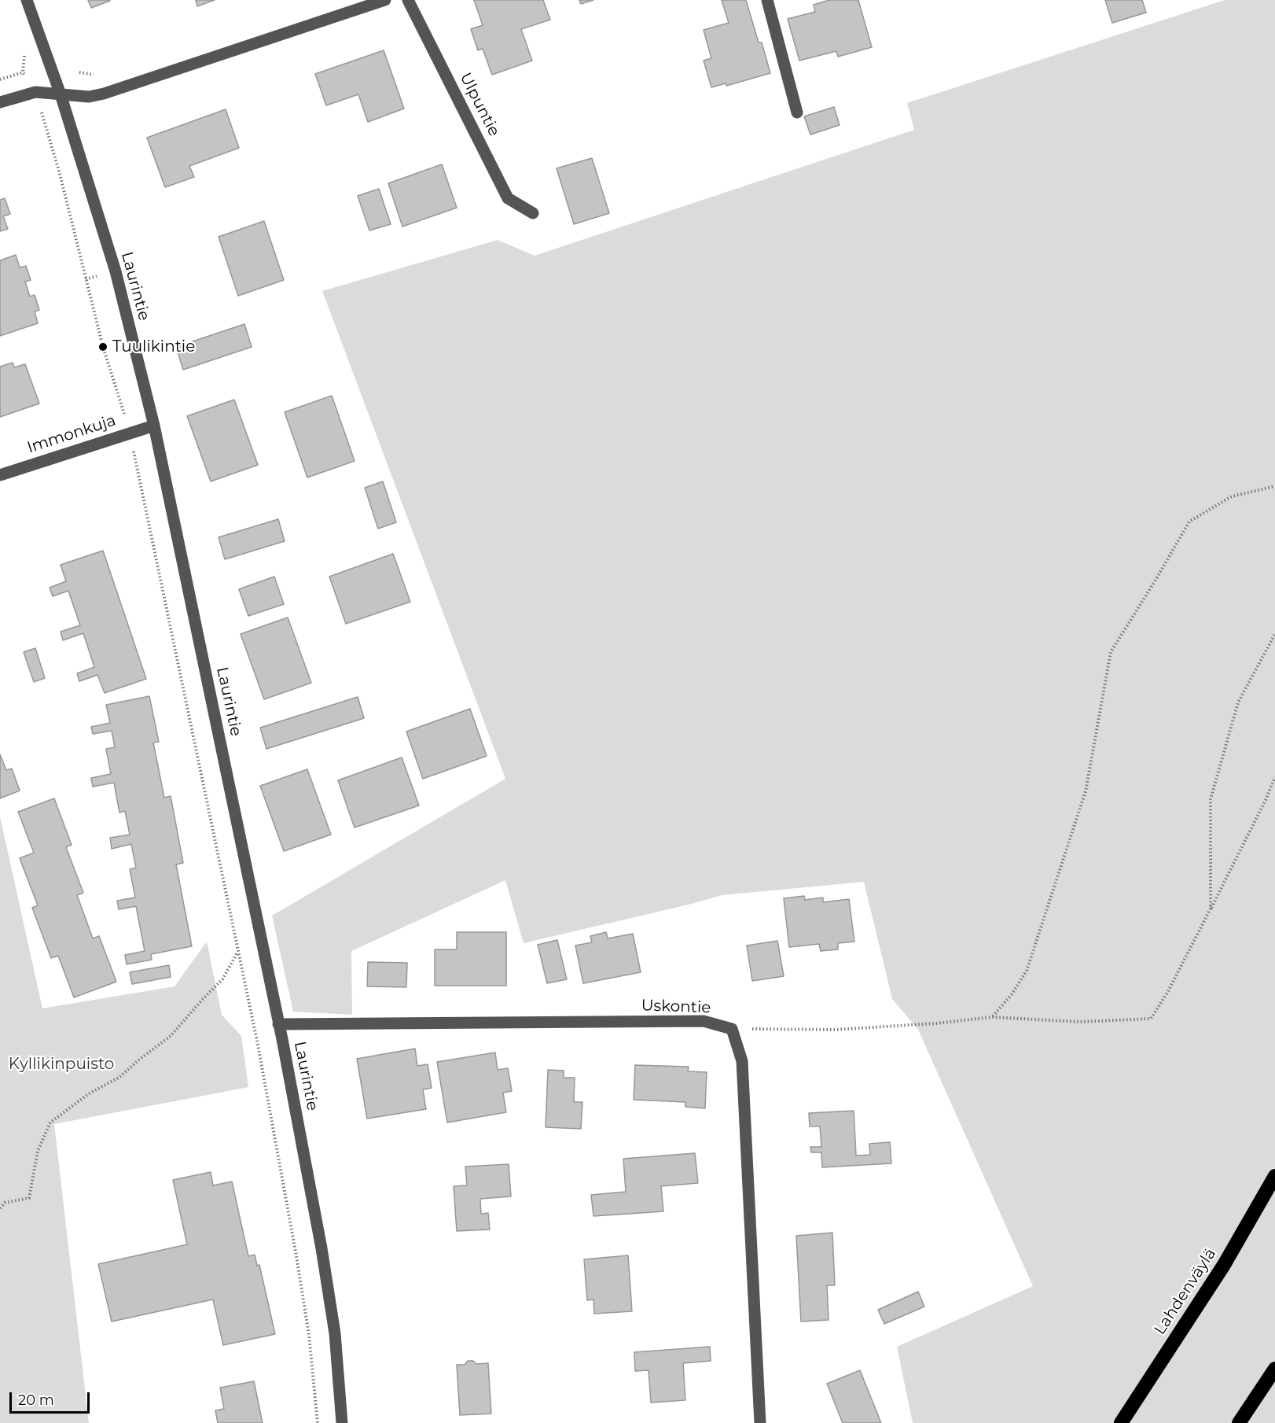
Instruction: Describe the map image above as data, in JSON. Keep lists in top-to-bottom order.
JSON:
{
  "streets": {
    "highway": ["Lahdenväylä"],
    "street": [
      "Ulpuntie",
      "Laurintie",
      "Immonkuja",
      "Uskontie"
    ]
  },
  "crossings": [
    ["Laurintie", "Immonkuja"],
    ["Laurintie", "Uskontie"]
  ],
  "parks": ["Kyllikinpuisto"],
  "places": ["Tuulikintie"],
  "scale_bar": "20 m"
}
